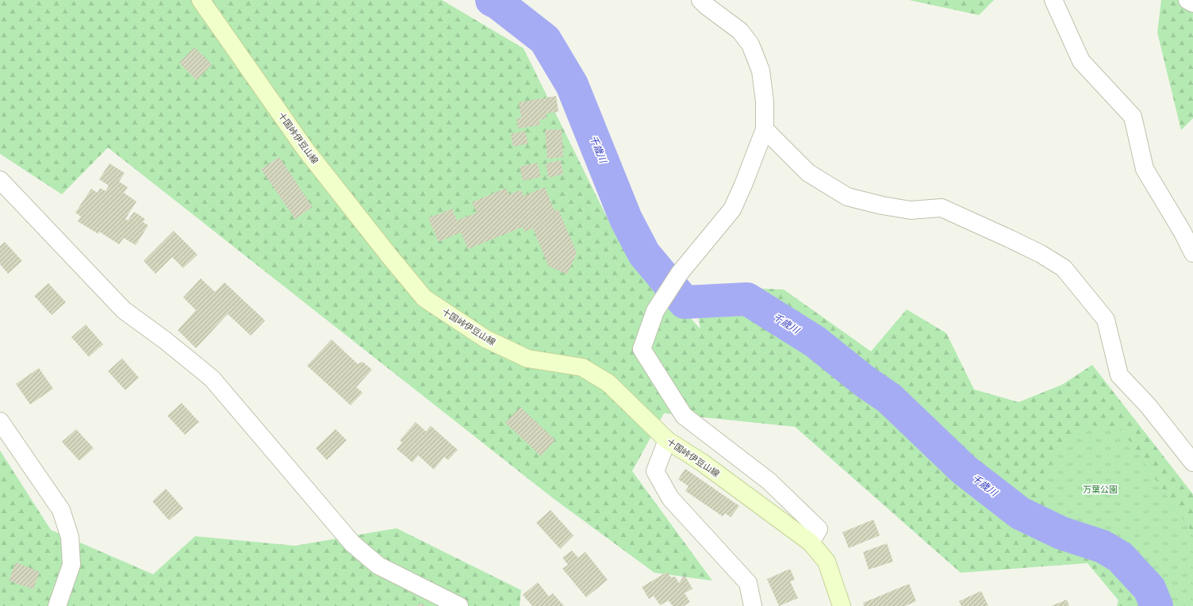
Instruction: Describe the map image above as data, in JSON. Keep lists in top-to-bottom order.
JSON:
{
  "streets": {
    "main road": ["十国峠伊豆山線"]
  },
  "water": ["千歳川"],
  "parks": ["万葉公園"]
}
